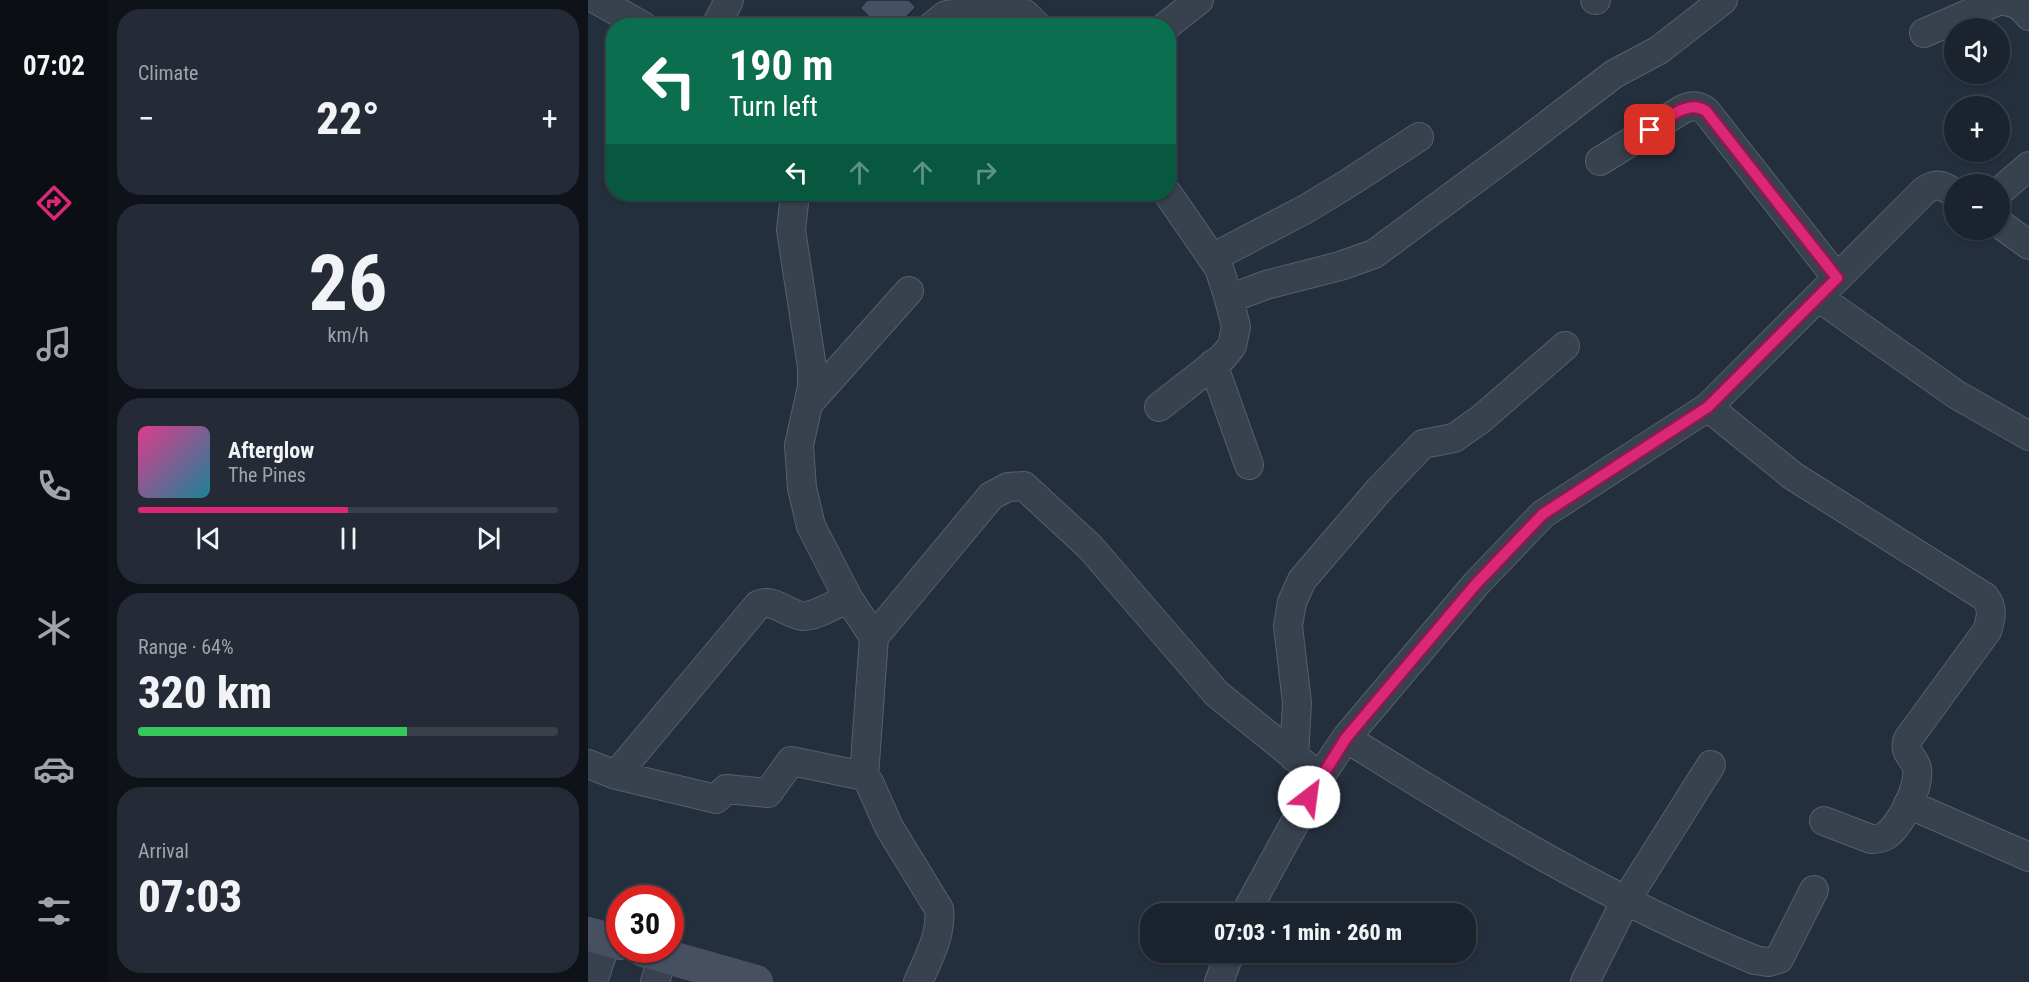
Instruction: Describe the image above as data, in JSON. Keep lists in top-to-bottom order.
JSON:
{
  "page": {
    "tabs": "07:02",
    "tile": [
      "Climate",
      ["26", "km/h"],
      ["Range · 64%", "320 km"],
      ["Arrival", "07:03"]
    ],
    "map_buttons": ["+", "−"],
    "turn": ["190 m", "Turn left"],
    "heat": ["−", "22°", "+"],
    "song": ["Afterglow", "The Pines"],
    "limit": "30",
    "trip": "07:03 · 1 min · 260 m"
  }
}
